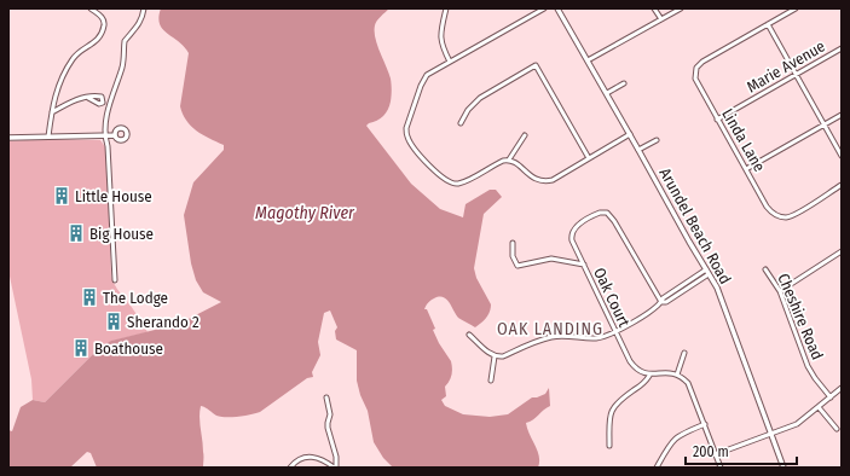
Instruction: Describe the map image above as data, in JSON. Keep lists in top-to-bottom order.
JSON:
{
  "streets": {
    "street": [
      "Marie Avenue",
      "Linda Lane",
      "Arundel Beach Road",
      "Oak Court",
      "Cheshire Road"
    ]
  },
  "crossings": [
    ["Marie Avenue", "Linda Lane"]
  ],
  "districts": ["OAK LANDING"],
  "water": ["Magothy River"],
  "places": {
    "building": [
      "Little House",
      "Big House",
      "The Lodge",
      "Sherando 2",
      "Boathouse"
    ]
  },
  "scale_bar": "200 m"
}
